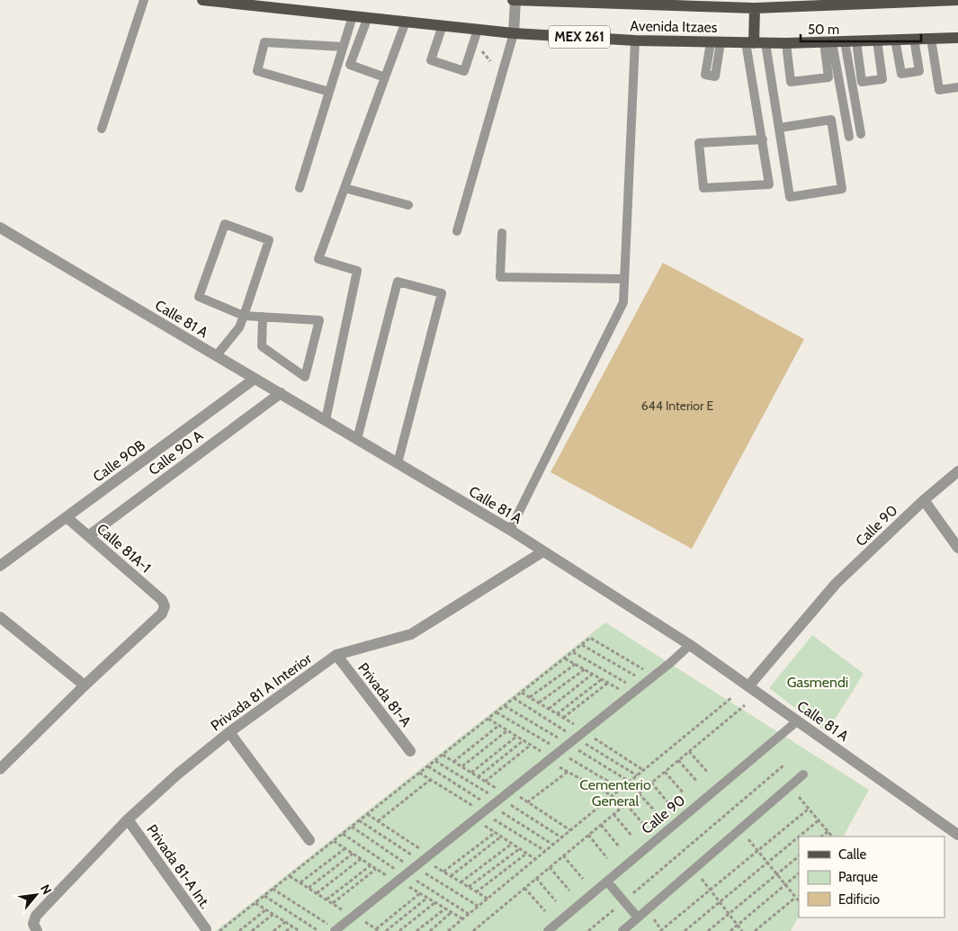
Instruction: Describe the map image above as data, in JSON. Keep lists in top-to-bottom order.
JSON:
{
  "streets": {
    "main road": ["Avenida Itzaes", "MEX 261"],
    "street": [
      "Calle 81 A",
      "Calle 90 A",
      "Calle 90B",
      "Calle 90",
      "Calle 81A-1",
      "Privada 81 A Interior",
      "Privada 81-A",
      "Privada 81-A Int."
    ]
  },
  "crossings": [
    ["Calle 81 A", "Calle 90 A"],
    ["Calle 81 A", "Calle 90B"],
    ["Calle 81 A", "Calle 90"],
    ["Calle 81 A", "Privada 81 A Interior"],
    ["Calle 90 A", "Calle 81A-1"],
    ["Calle 90B", "Calle 81A-1"],
    ["Privada 81 A Interior", "Privada 81-A"],
    ["Privada 81 A Interior", "Privada 81-A Int."]
  ],
  "parks": ["Gasmendi", "Cementerio General"],
  "house_numbers": ["644 Interior E"],
  "legend": ["Calle", "Parque", "Edificio"],
  "scale_bar": "50 m",
  "north": "top right"
}
